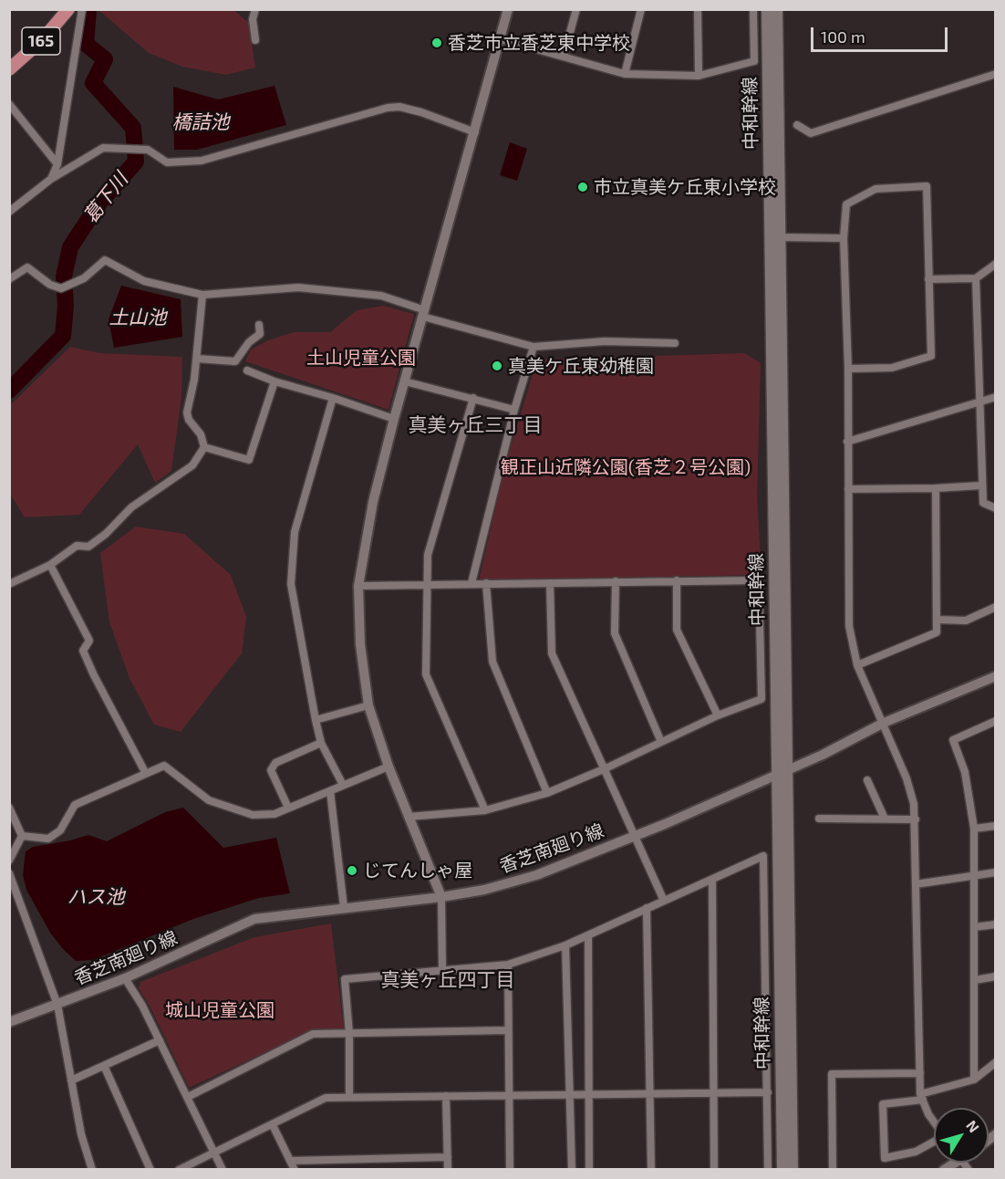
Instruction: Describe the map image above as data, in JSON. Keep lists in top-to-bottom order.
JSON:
{
  "streets": {
    "highway": ["165"],
    "main road": ["中和幹線"],
    "street": ["香芝南廻り線"]
  },
  "crossings": [
    ["中和幹線", "香芝南廻り線"]
  ],
  "districts": ["真美ヶ丘三丁目", "真美ヶ丘四丁目"],
  "water": [
    "橋詰池",
    "葛下川",
    "土山池",
    "ハス池"
  ],
  "parks": ["土山児童公園", "観正山近隣公園(香芝２号公園)", "城山児童公園"],
  "places": [
    "香芝市立香芝東中学校",
    "市立真美ケ丘東小学校",
    "真美ケ丘東幼稚園",
    "じてんしゃ屋"
  ],
  "scale_bar": "100 m",
  "north": "top right"
}
